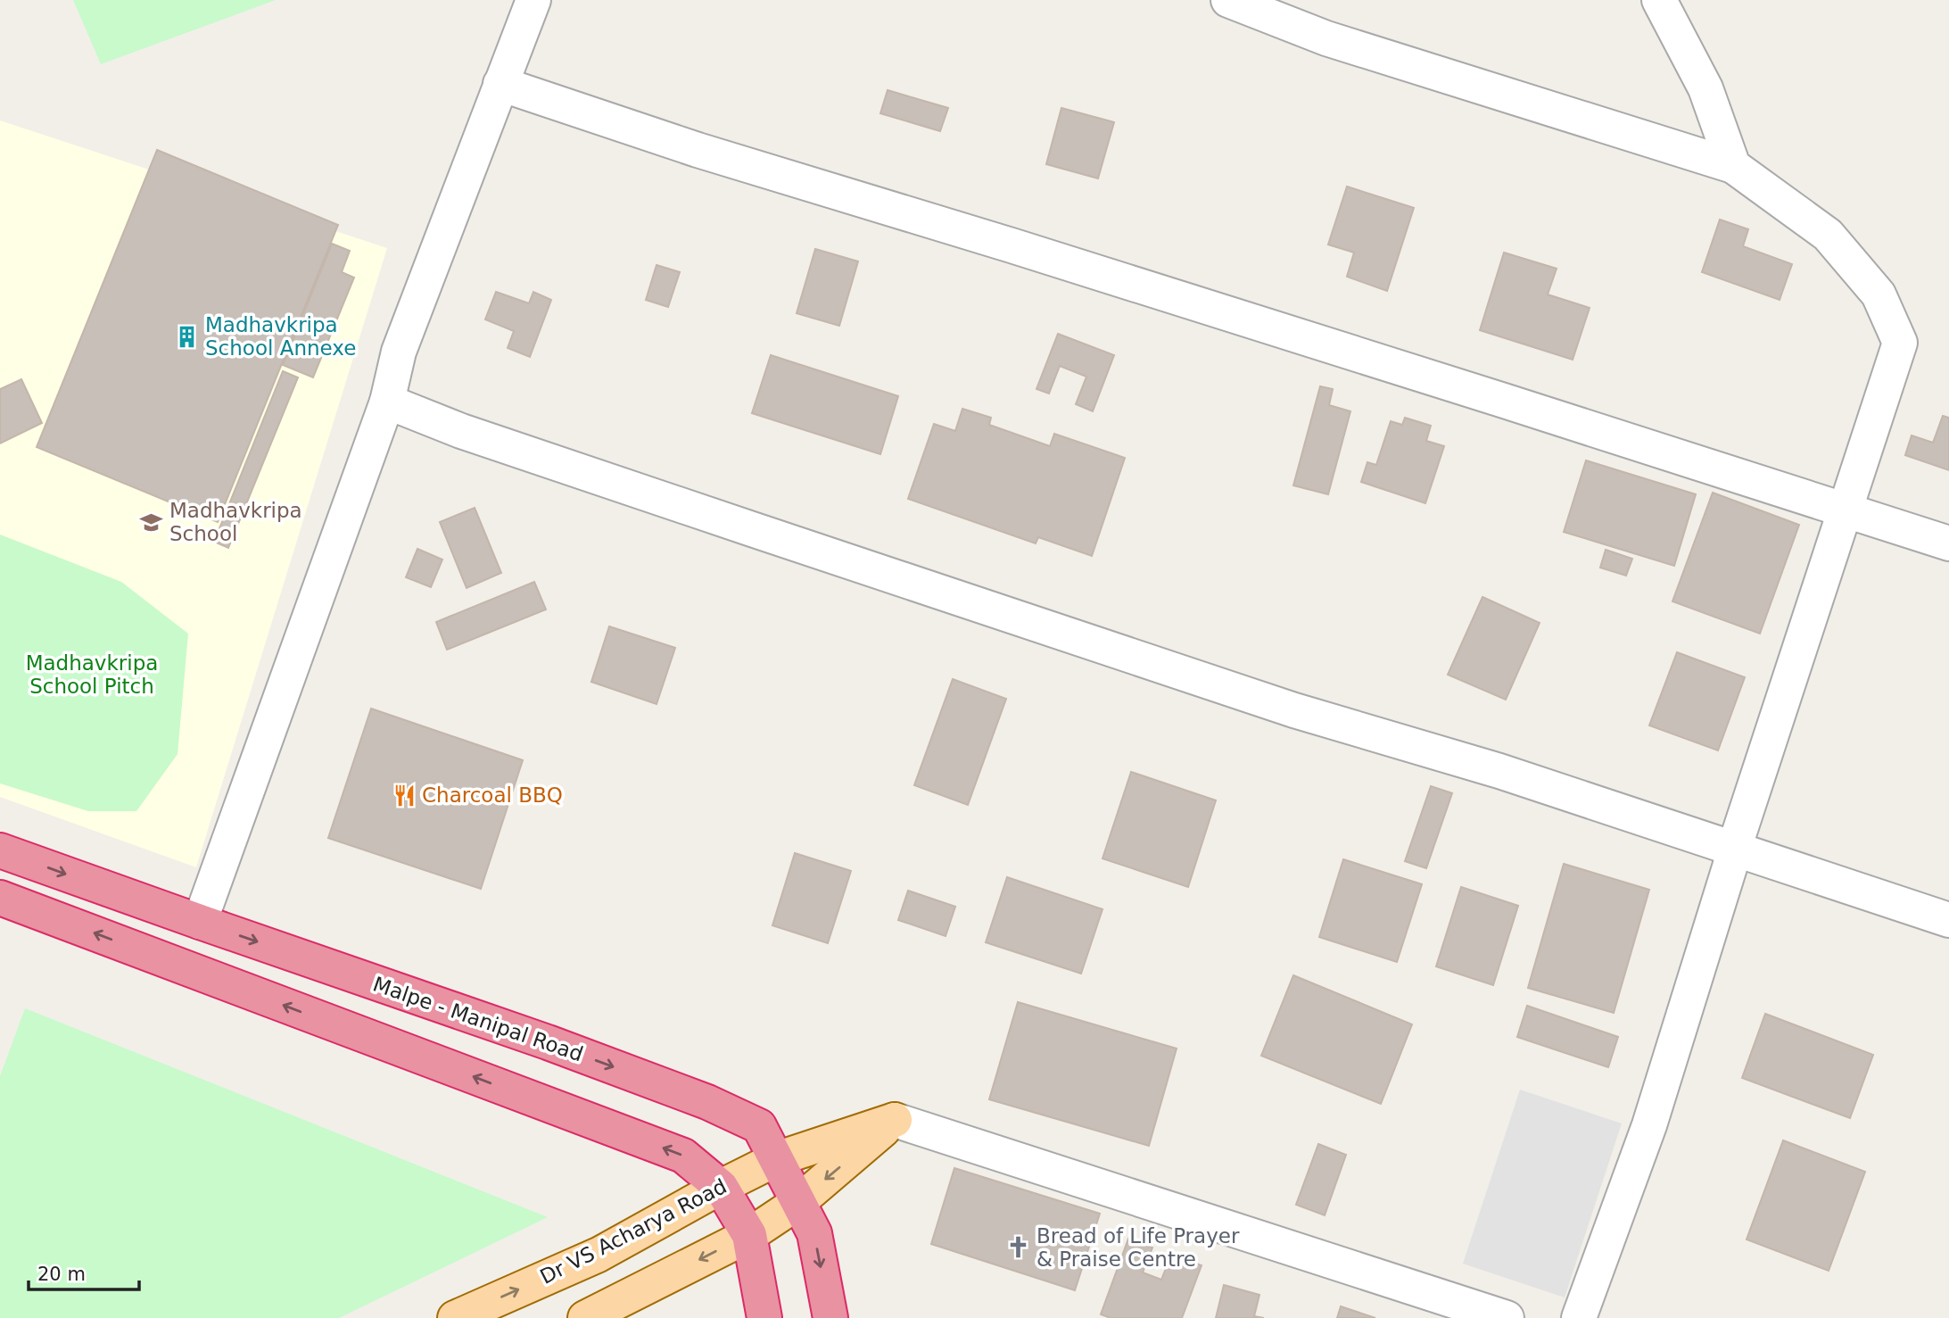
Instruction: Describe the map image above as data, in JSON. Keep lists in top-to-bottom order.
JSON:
{
  "streets": {
    "highway": ["Malpe - Manipal Road"],
    "main road": ["Dr VS Acharya Road"]
  },
  "crossings": [
    ["Malpe - Manipal Road", "Dr VS Acharya Road"]
  ],
  "parks": ["Madhavkripa School Pitch"],
  "places": {
    "building": ["Madhavkripa School Annexe"],
    "school or university": ["Madhavkripa School"],
    "restaurant": ["Charcoal BBQ"],
    "church": ["Bread of Life Prayer & Praise Centre"]
  },
  "scale_bar": "20 m"
}
